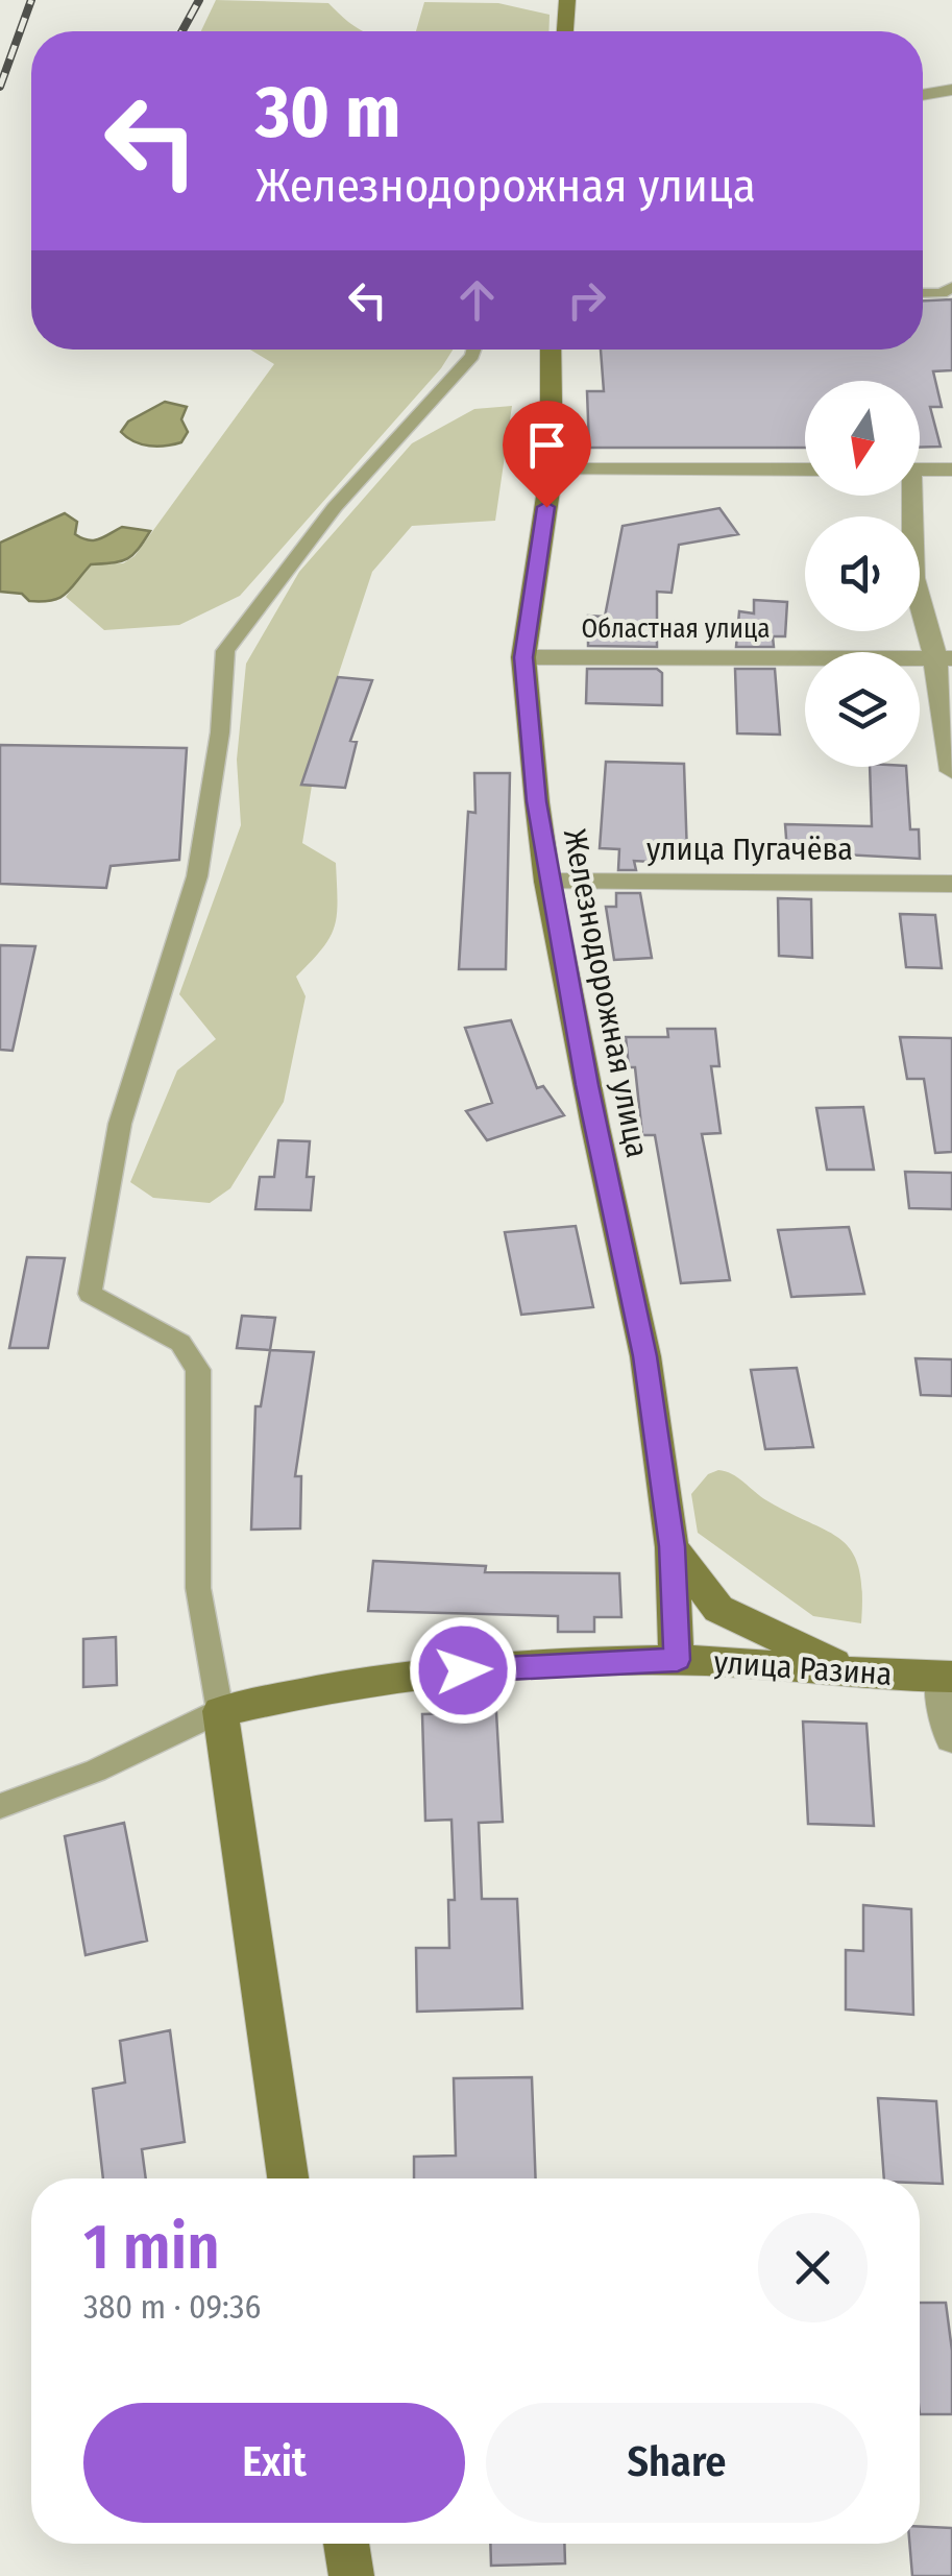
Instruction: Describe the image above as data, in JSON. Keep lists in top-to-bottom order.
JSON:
{
  "streets": {
    "street": [
      "Областная улица",
      "улица Пугачёва",
      "Железнодорожная улица",
      "улица Разина"
    ]
  },
  "crossings": [
    ["Областная улица", "Железнодорожная улица"],
    ["улица Пугачёва", "Железнодорожная улица"],
    ["Железнодорожная улица", "улица Разина"]
  ],
  "north": "bottom",
  "page": {
    "turn": ["30 m", "Железнодорожная улица"],
    "heading": ["1 min", "380 m · 09:36"],
    "buttons": ["Exit", "Share"]
  }
}
